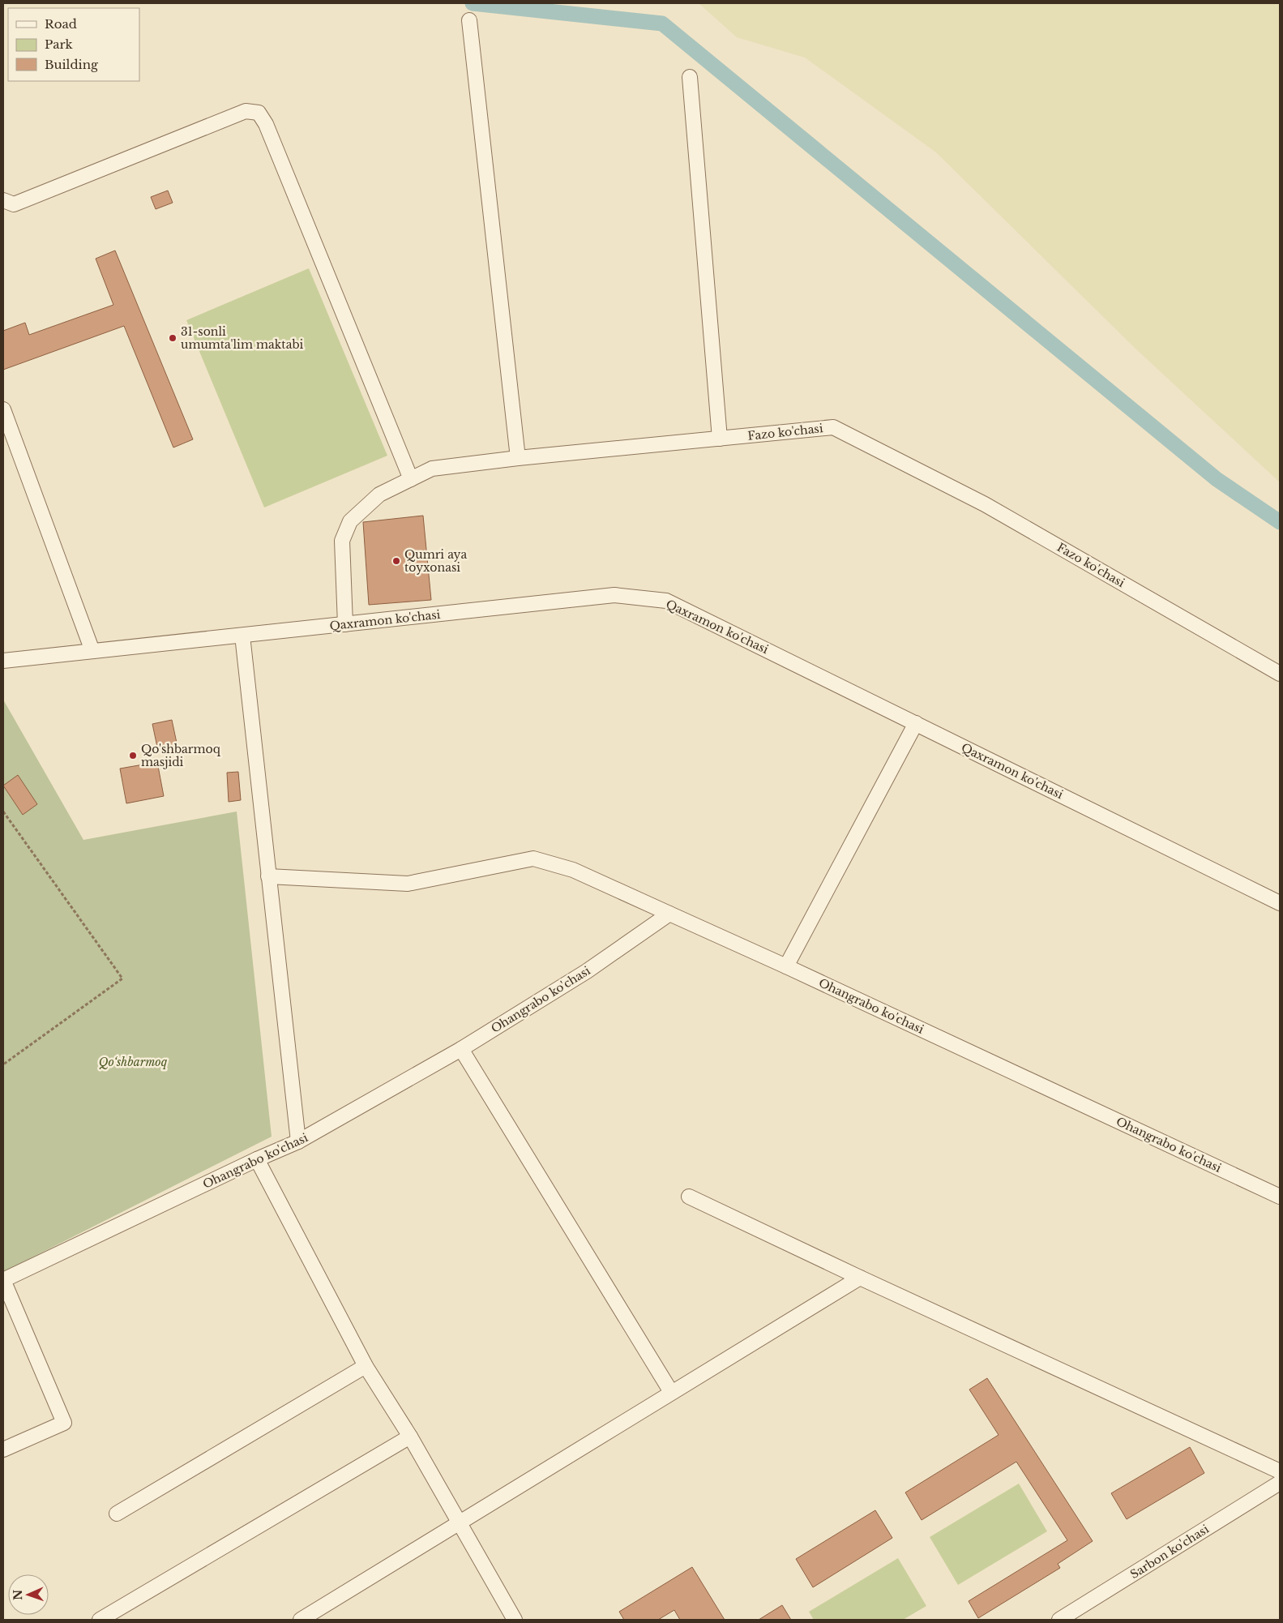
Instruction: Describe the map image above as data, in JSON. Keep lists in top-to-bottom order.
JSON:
{
  "streets": {
    "street": [
      "Fazo ko'chasi",
      "Qaxramon ko'chasi",
      "Ohangrabo ko'chasi",
      "Sarbon ko'chasi"
    ]
  },
  "crossings": [
    ["Fazo ko'chasi", "Qaxramon ko'chasi"]
  ],
  "parks": ["Qo‘shbarmoq"],
  "places": ["31-sonli umumta'lim maktabi", "Qumri aya toyxonasi", "Qo'shbarmoq masjidi"],
  "legend": ["Road", "Park", "Building"],
  "north": "left"
}
